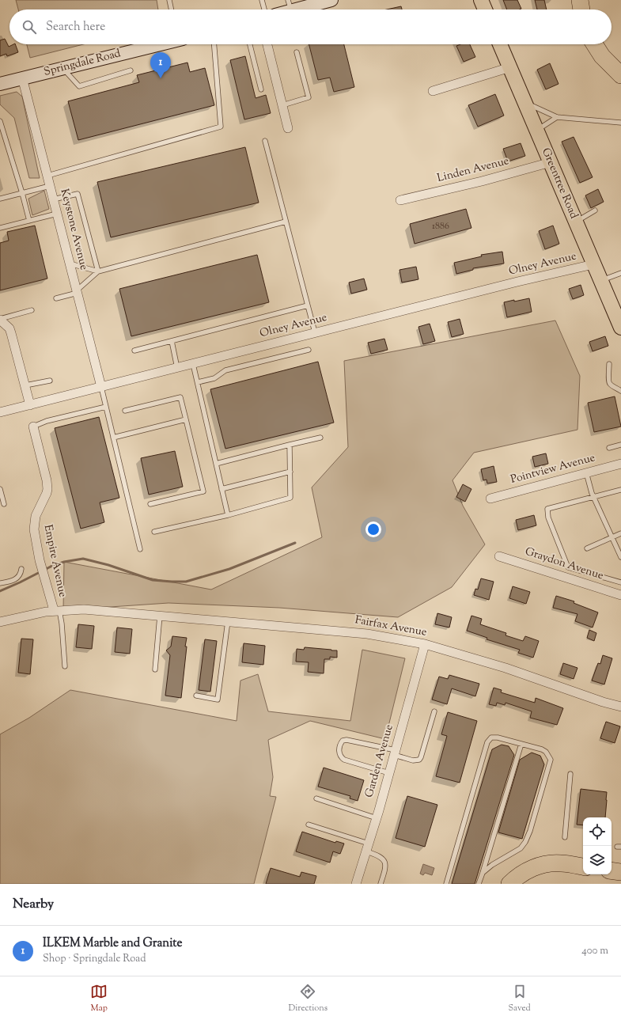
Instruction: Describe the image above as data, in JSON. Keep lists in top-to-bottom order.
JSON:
{
  "streets": {
    "main road": ["Springdale Road", "Greentree Road"],
    "street": [
      "Linden Avenue",
      "Keystone Avenue",
      "Olney Avenue",
      "Pointview Avenue",
      "Empire Avenue",
      "Graydon Avenue",
      "Fairfax Avenue",
      "Garden Avenue"
    ]
  },
  "crossings": [
    ["Springdale Road", "Keystone Avenue"],
    ["Linden Avenue", "Greentree Road"],
    ["Greentree Road", "Olney Avenue"],
    ["Keystone Avenue", "Olney Avenue"],
    ["Empire Avenue", "Fairfax Avenue"],
    ["Fairfax Avenue", "Garden Avenue"]
  ],
  "house_numbers": ["1886"],
  "page": {
    "search": "Search here",
    "pins": "1",
    "heading": "Nearby",
    "list": [
      {
        "mark": "1",
        "name": "ILKEM Marble and Granite",
        "note": "Shop · Springdale Road",
        "value": "400 m"
      }
    ],
    "nav": ["Map", "Directions", "Saved"]
  }
}
